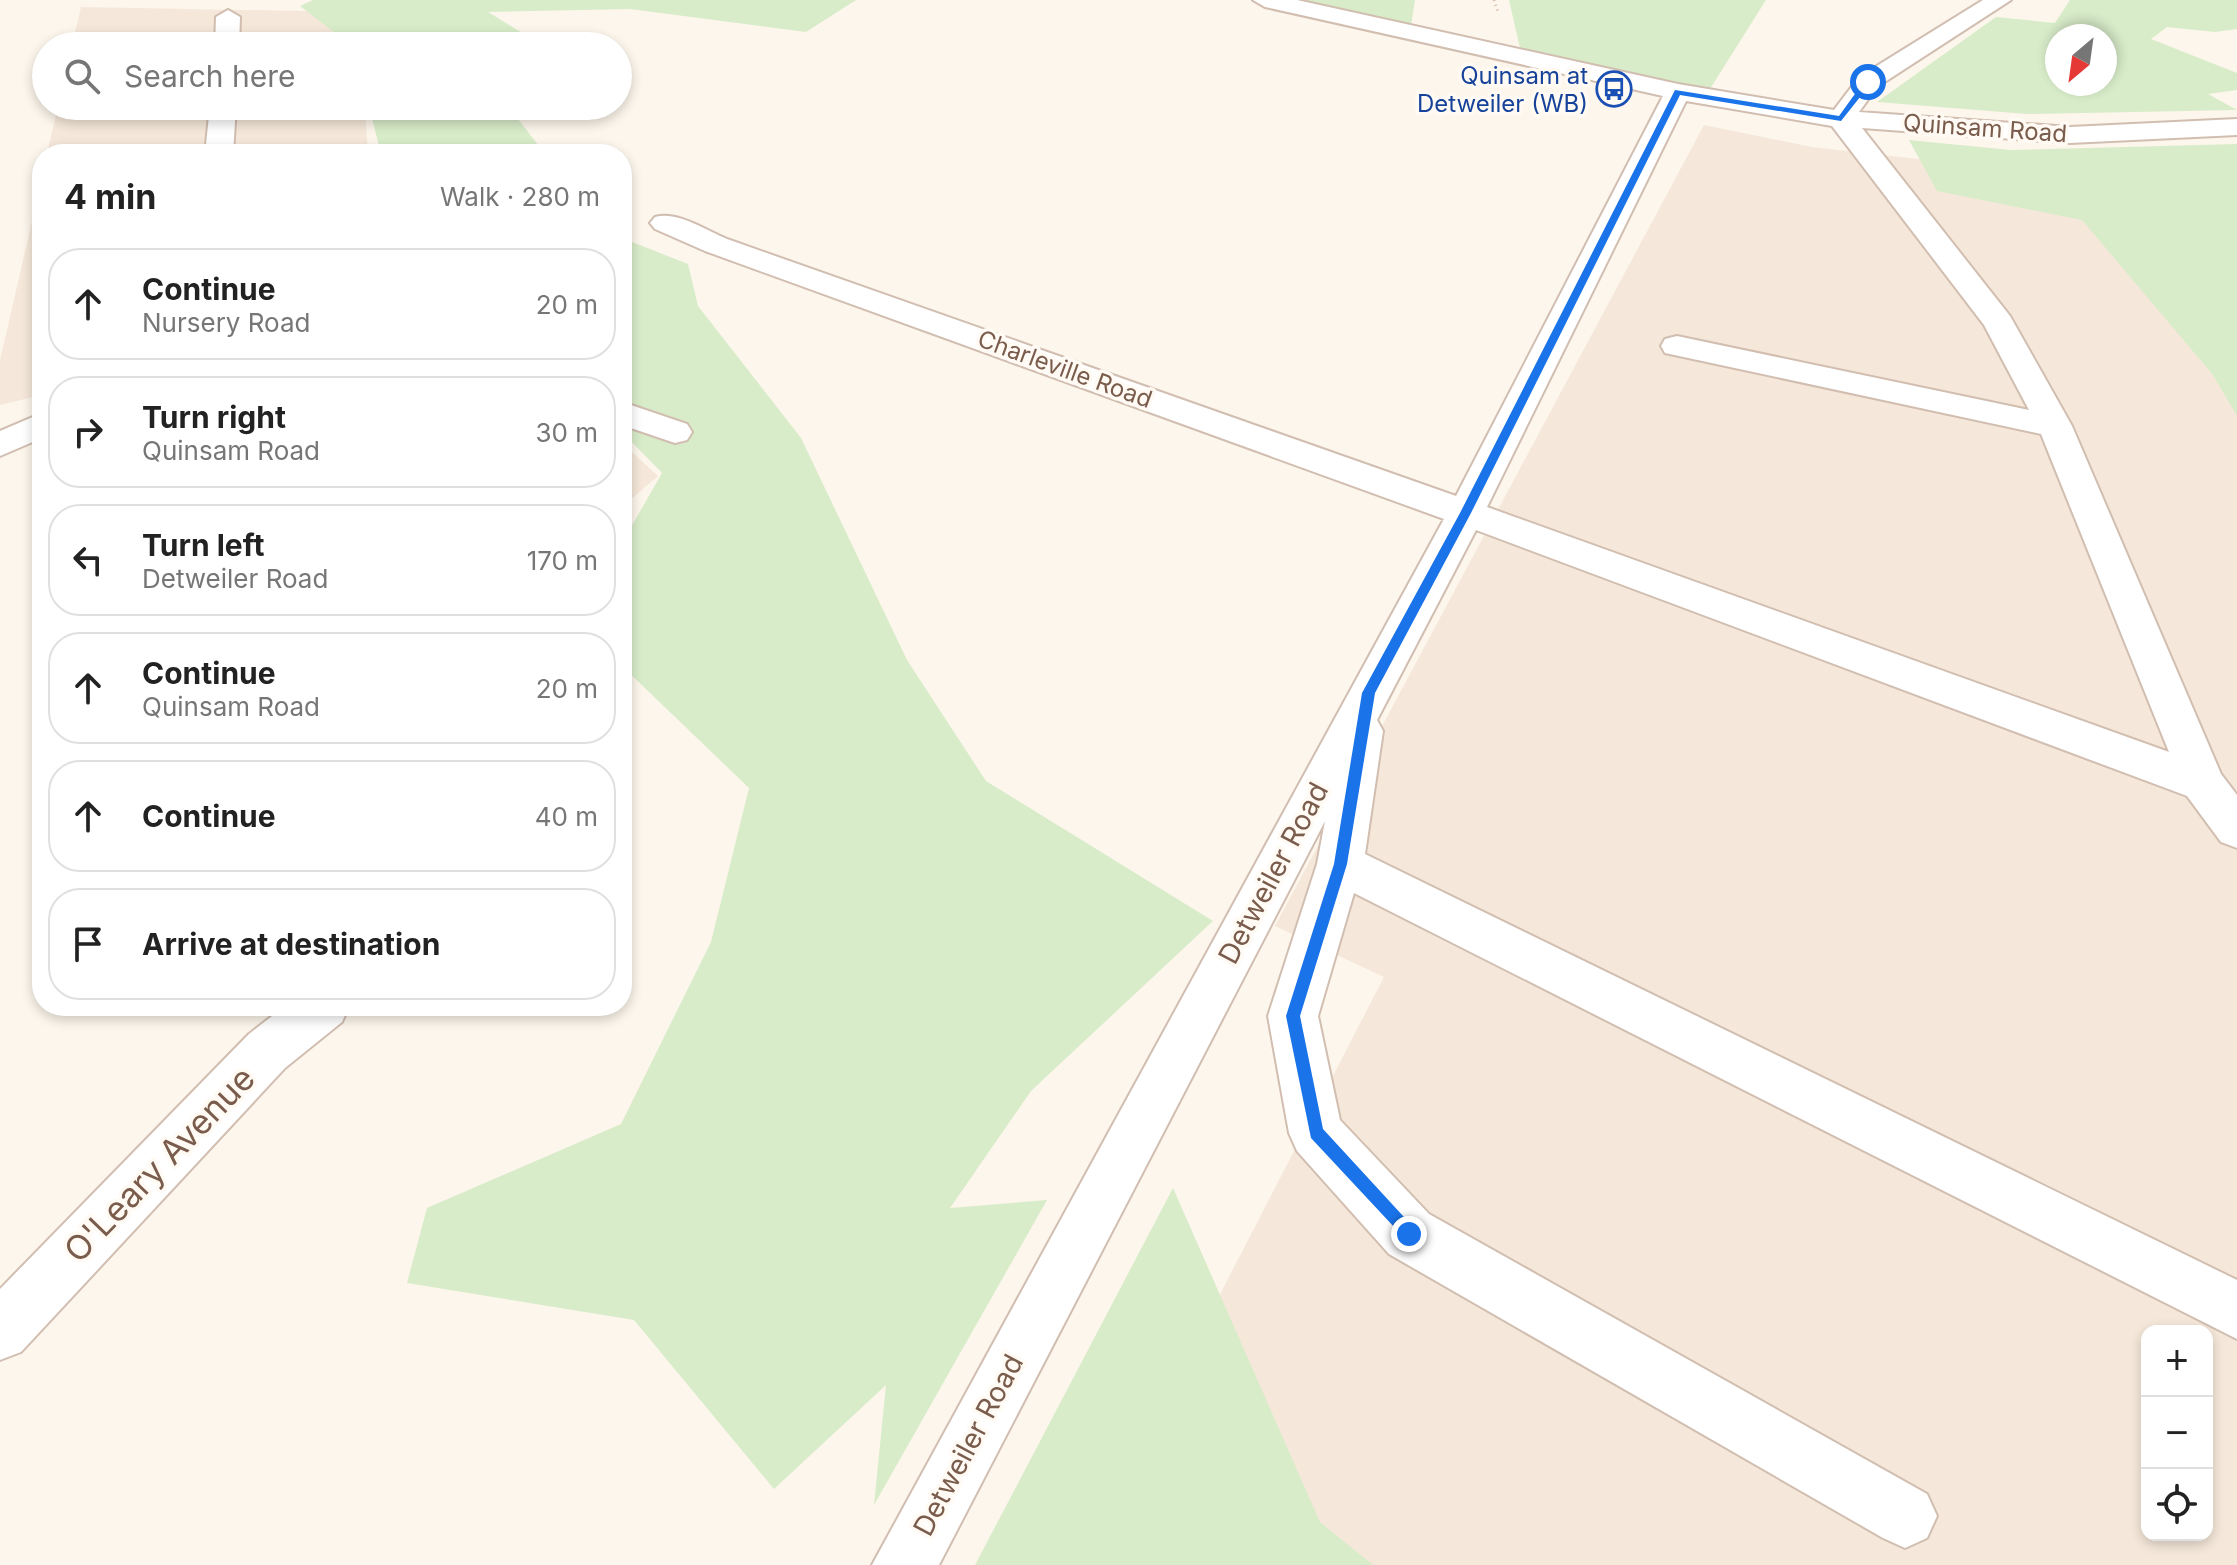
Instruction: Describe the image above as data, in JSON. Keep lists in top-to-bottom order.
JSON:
{
  "streets": {
    "street": [
      "Quinsam Road",
      "Charleville Road",
      "Detweiler Road",
      "O'Leary Avenue"
    ]
  },
  "crossings": [
    ["Quinsam Road", "Detweiler Road"],
    ["Charleville Road", "Detweiler Road"]
  ],
  "places": {
    "bus stop": ["Quinsam at Detweiler (WB)"]
  },
  "north": "bottom left",
  "page": {
    "search": "Search here",
    "heading": ["4 min", "Walk · 280 m"],
    "list": [
      ["Continue", "Nursery Road", "20 m"],
      ["Turn right", "Quinsam Road", "30 m"],
      ["Turn left", "Detweiler Road", "170 m"],
      ["Continue", "Quinsam Road", "20 m"],
      ["Continue", "40 m"],
      "Arrive at destination"
    ],
    "map_buttons": ["+", "−"]
  }
}
